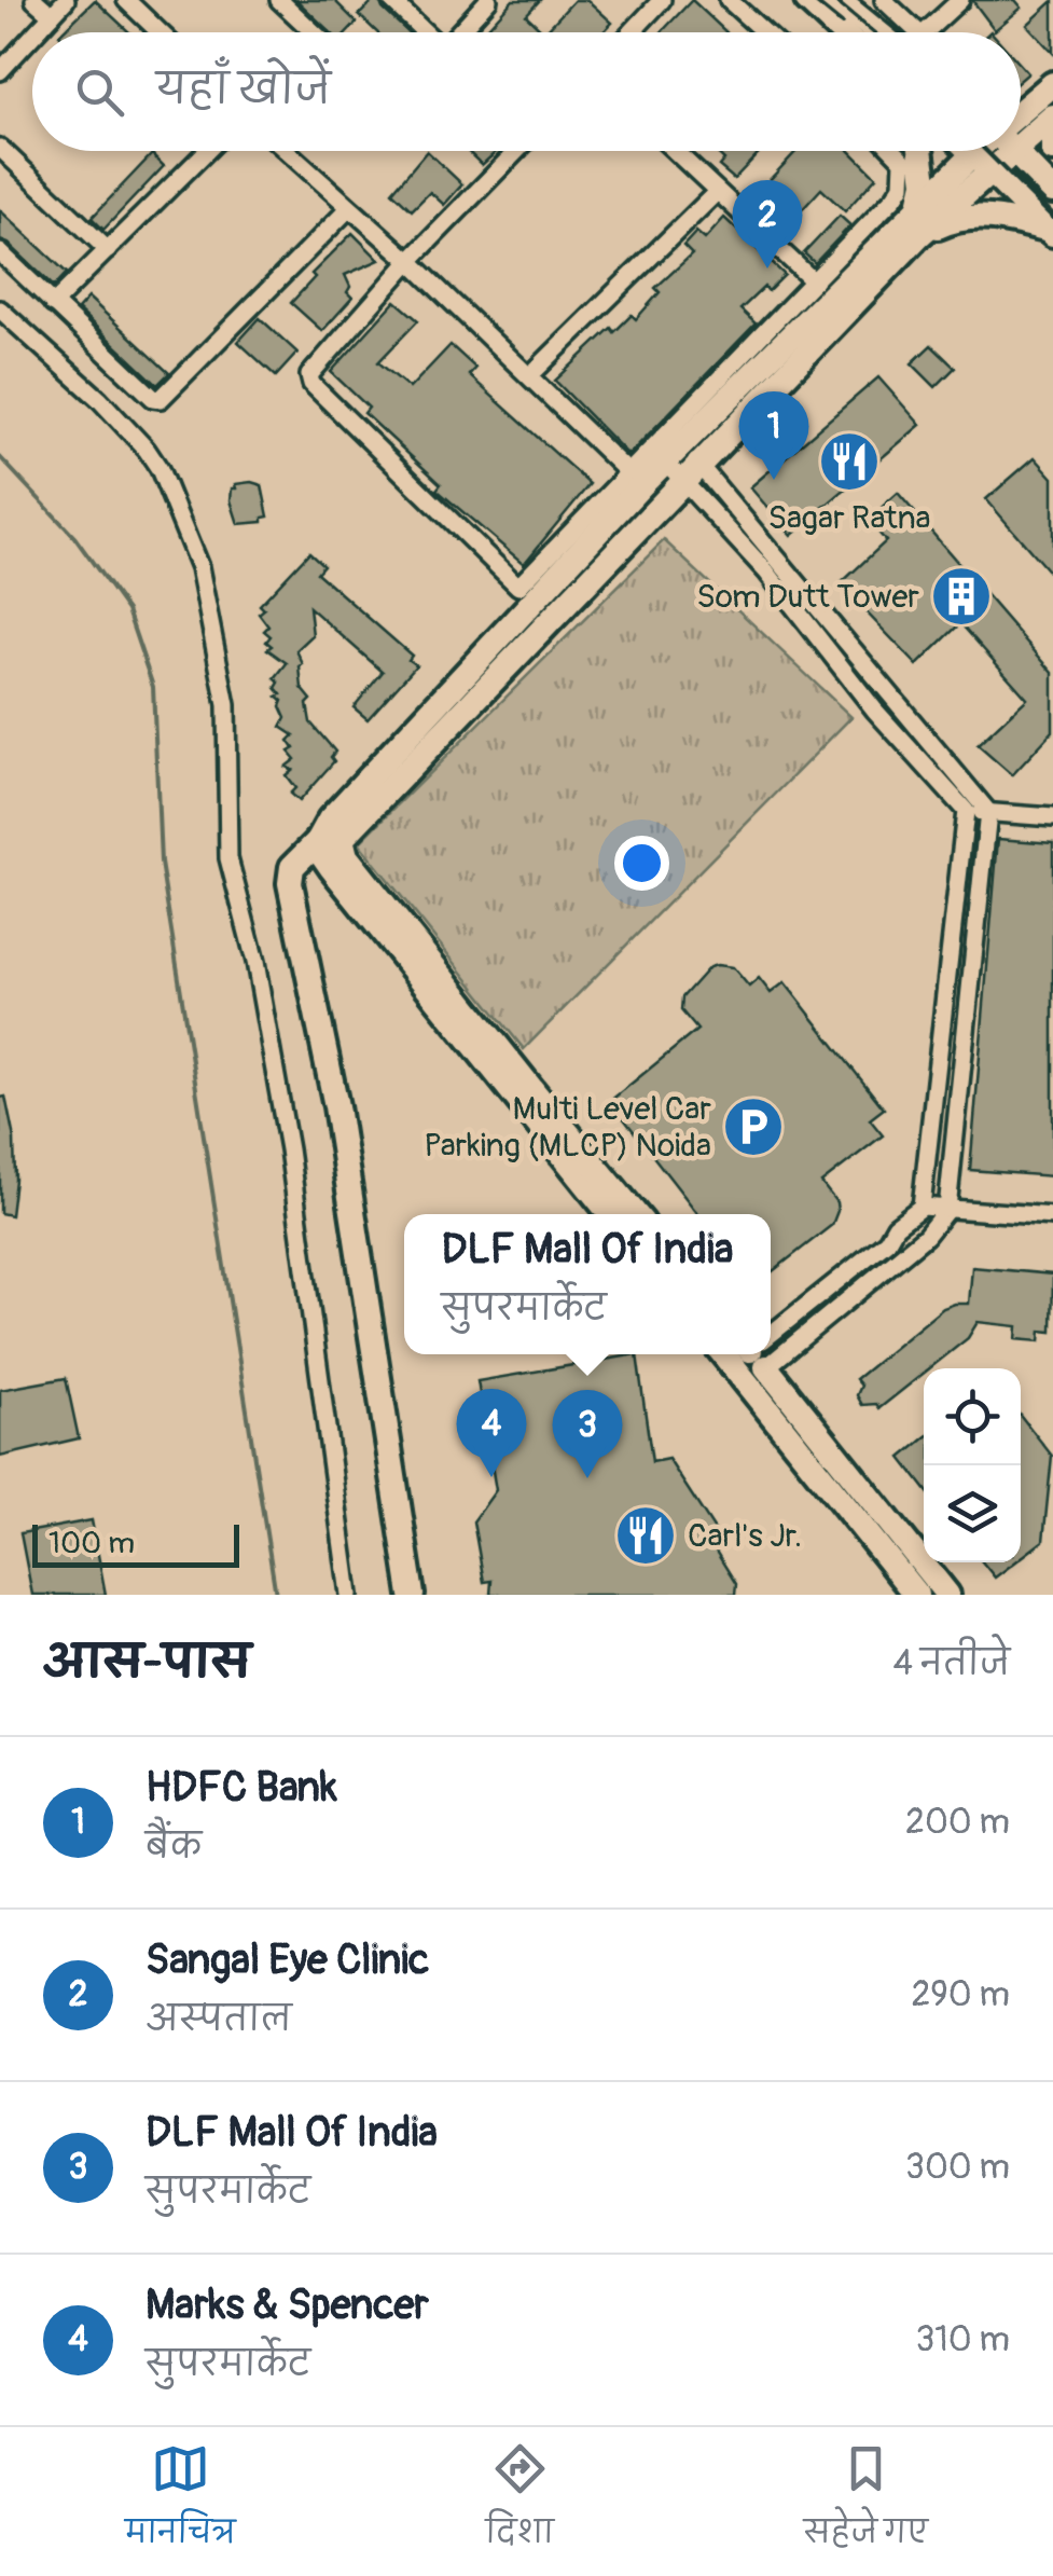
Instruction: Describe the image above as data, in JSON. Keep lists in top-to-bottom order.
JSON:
{
  "places": {
    "restaurant": ["Sagar Ratna", "Carl's Jr."],
    "building": ["Som Dutt Tower"],
    "parking": ["Multi Level Car Parking (MLCP) Noida"]
  },
  "scale_bar": "100 m",
  "page": {
    "search": "यहाँ खोजें",
    "pins": [
      "2",
      "1",
      "4",
      "3"
    ],
    "popup": ["DLF Mall Of India", "सुपरमार्केट"],
    "scale": "100 m",
    "heading": ["आस-पास", "4 नतीजे"],
    "list": [
      {
        "mark": "1",
        "name": "HDFC Bank",
        "note": "बैंक",
        "value": "200 m"
      },
      {
        "mark": "2",
        "name": "Sangal Eye Clinic",
        "note": "अस्पताल",
        "value": "290 m"
      },
      {
        "mark": "3",
        "name": "DLF Mall Of India",
        "note": "सुपरमार्केट",
        "value": "300 m"
      },
      {
        "mark": "4",
        "name": "Marks & Spencer",
        "note": "सुपरमार्केट",
        "value": "310 m"
      }
    ],
    "nav": ["मानचित्र", "दिशा", "सहेजे गए"]
  }
}
